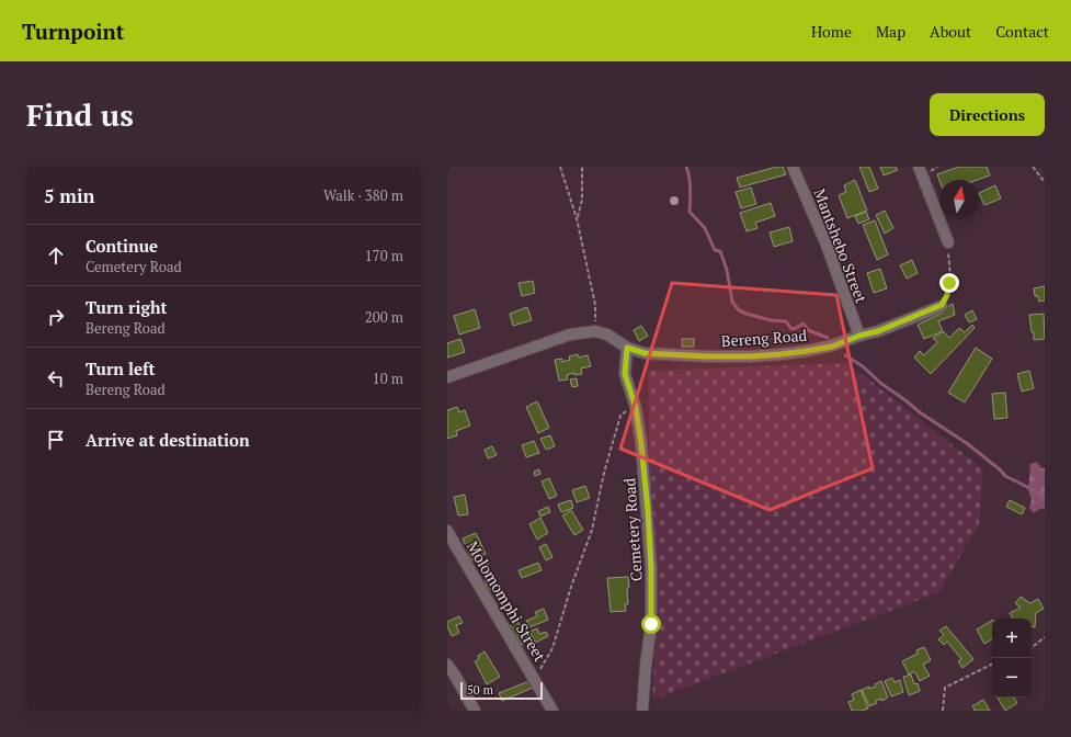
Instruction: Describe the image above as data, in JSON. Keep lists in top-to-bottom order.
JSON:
{
  "streets": {
    "street": [
      "Mantshebo Street",
      "Bereng Road",
      "Cemetery Road",
      "Molomomphi Street"
    ]
  },
  "crossings": [
    ["Mantshebo Street", "Bereng Road"],
    ["Bereng Road", "Cemetery Road"]
  ],
  "scale_bar": "50 m",
  "north": "top",
  "page": {
    "header": "Turnpoint",
    "nav": [
      "Home",
      "Map",
      "About",
      "Contact"
    ],
    "buttons": "Directions",
    "title": "Find us",
    "heading": ["5 min", "Walk · 380 m"],
    "list": [
      ["Continue", "Cemetery Road", "170 m"],
      ["Turn right", "Bereng Road", "200 m"],
      ["Turn left", "Bereng Road", "10 m"],
      "Arrive at destination"
    ],
    "map_buttons": ["+", "−"],
    "scale": "50 m"
  }
}
